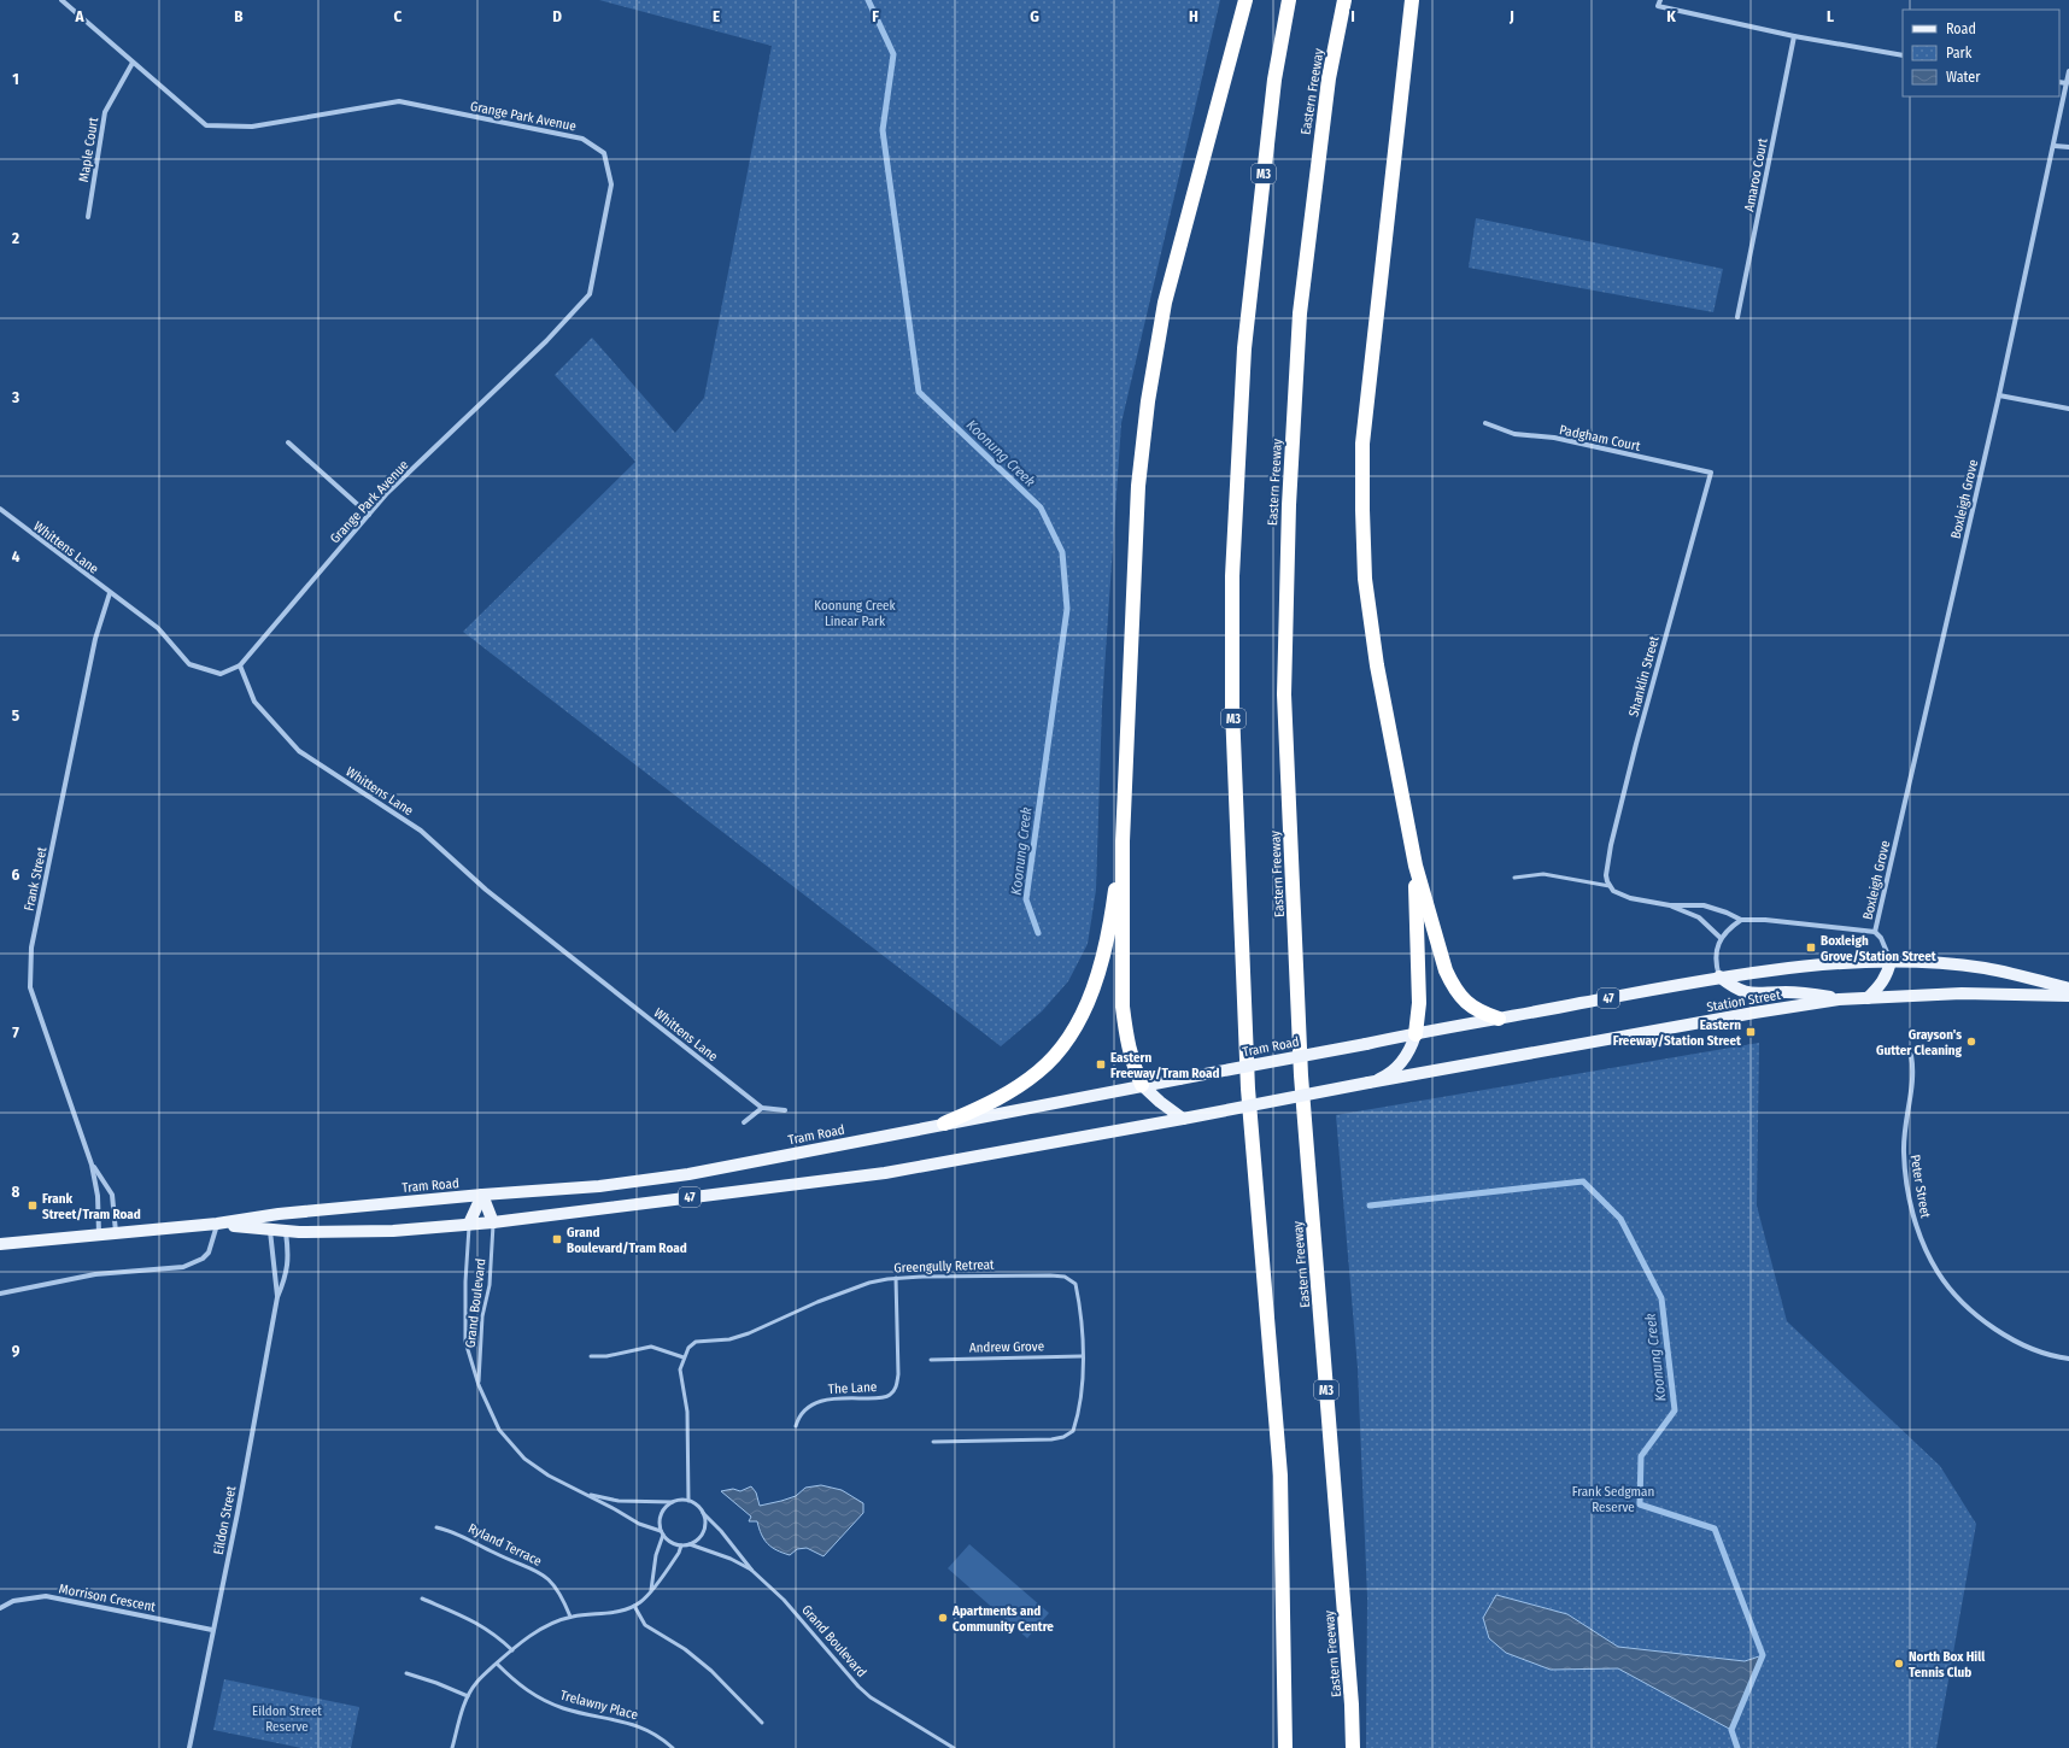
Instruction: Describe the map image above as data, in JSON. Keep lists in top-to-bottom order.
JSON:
{
  "streets": {
    "highway": ["Eastern Freeway", "M3"],
    "main road": ["47", "Station Street", "Tram Road"],
    "street": [
      "Grange Park Avenue",
      "Maple Court",
      "Amaroo Court",
      "Padgham Court",
      "Boxleigh Grove",
      "Whittens Lane",
      "Shanklin Street",
      "Frank Street",
      "Peter Street",
      "Eildon Street",
      "Morrison Crescent"
    ],
    "lane": [
      "Greengully Retreat",
      "Grand Boulevard",
      "Andrew Grove",
      "The Lane",
      "Ryland Terrace",
      "Trelawny Place"
    ]
  },
  "crossings": [
    ["Grange Park Avenue", "Maple Court"],
    ["Grange Park Avenue", "Whittens Lane"],
    ["Padgham Court", "Shanklin Street"],
    ["Whittens Lane", "Frank Street"],
    ["Frank Street", "Tram Road"],
    ["Station Street", "Tram Road"],
    ["Tram Road", "Grand Boulevard"],
    ["Tram Road", "Eildon Street"],
    ["Greengully Retreat", "Andrew Grove"],
    ["Greengully Retreat", "The Lane"],
    ["Eildon Street", "Morrison Crescent"]
  ],
  "water": ["Koonung Creek"],
  "parks": ["Koonung Creek Linear Park", "Frank Sedgman Reserve", "Eildon Street Reserve"],
  "places": {
    "transit": [
      "Boxleigh Grove/Station Street",
      "Eastern Freeway/Station Street",
      "Eastern Freeway/Tram Road",
      "Frank Street/Tram Road",
      "Grand Boulevard/Tram Road"
    ],
    "other": ["Grayson's Gutter Cleaning", "Apartments and Community Centre", "North Box Hill Tennis Club"]
  },
  "legend": ["Road", "Park", "Water"],
  "grid": {
    "columns": [
      "A",
      "B",
      "C",
      "D",
      "E",
      "F",
      "G",
      "H",
      "I",
      "J",
      "K",
      "L"
    ],
    "rows": [
      "1",
      "2",
      "3",
      "4",
      "5",
      "6",
      "7",
      "8",
      "9"
    ]
  }
}
